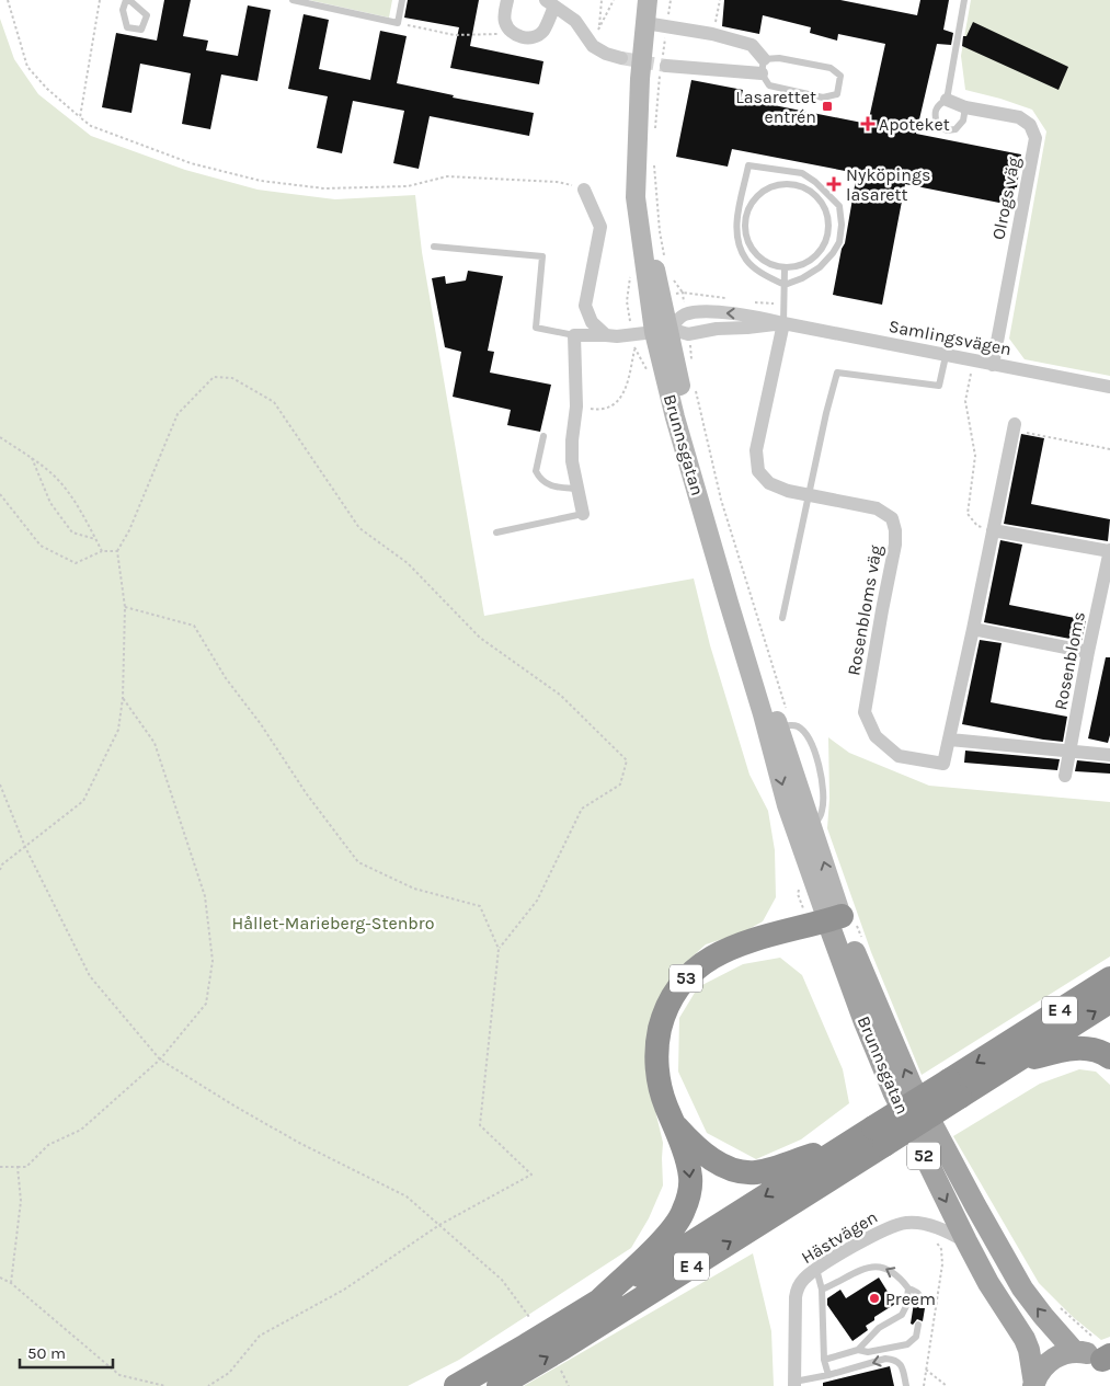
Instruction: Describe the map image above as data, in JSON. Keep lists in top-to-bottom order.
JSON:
{
  "streets": {
    "highway": ["53", "E 4"],
    "main road": ["Brunnsgatan", "52"],
    "street": [
      "Olrogs väg",
      "Samlingsvägen",
      "Rosenbloms väg",
      "Rosenbloms",
      "Hästvägen"
    ]
  },
  "crossings": [
    ["Olrogs väg", "Samlingsvägen"],
    ["Samlingsvägen", "Brunnsgatan"],
    ["Samlingsvägen", "Rosenbloms väg"],
    ["Brunnsgatan", "53"],
    ["Brunnsgatan", "52"],
    ["Brunnsgatan", "Hästvägen"],
    ["Rosenbloms väg", "Rosenbloms"],
    ["53", "E 4"]
  ],
  "parks": ["Hållet-Marieberg-Stenbro"],
  "places": {
    "transit": ["Lasarettet entrén"],
    "health": ["Apoteket", "Nyköpings lasarett"],
    "other": ["Preem"]
  },
  "scale_bar": "50 m"
}
